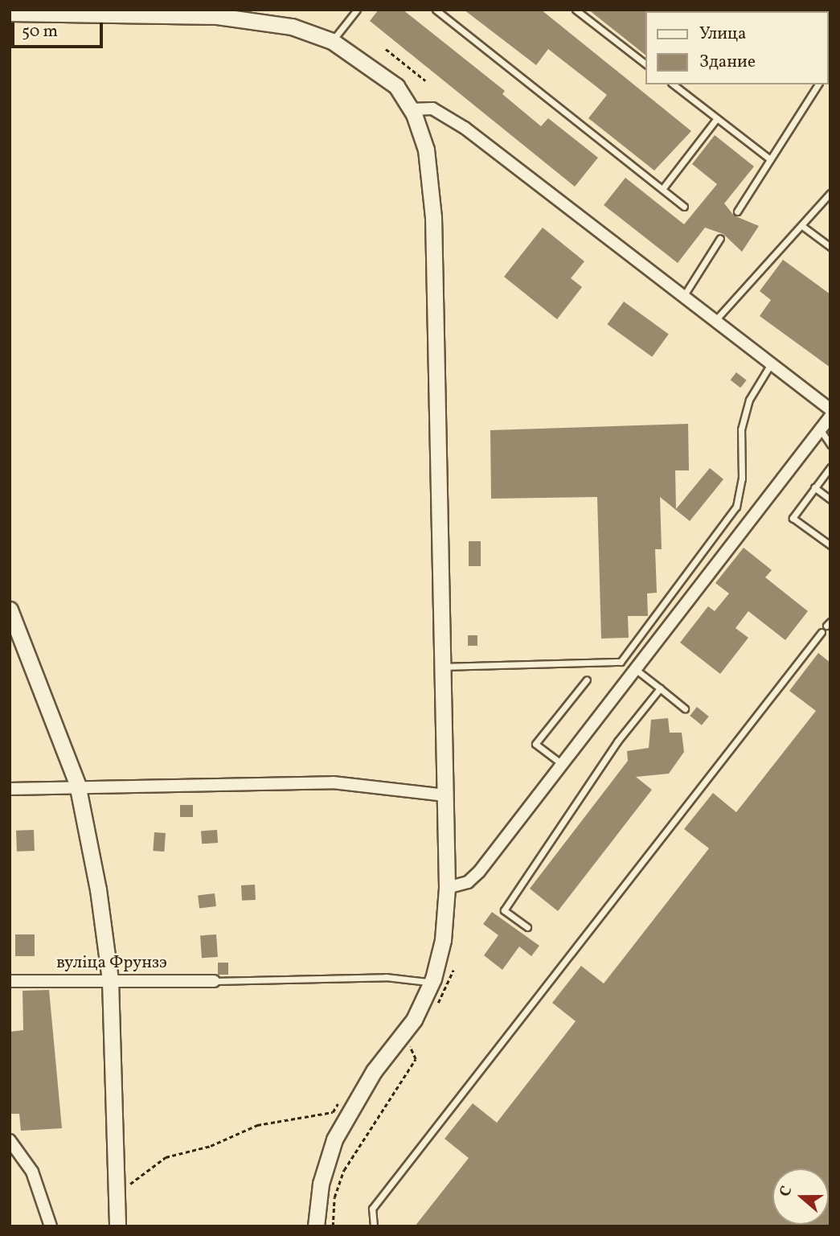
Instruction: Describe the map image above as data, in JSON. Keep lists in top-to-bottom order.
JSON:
{
  "streets": {
    "street": ["вуліца Фрунзэ"]
  },
  "legend": ["Улица", "Здание"],
  "scale_bar": "50 m",
  "north": "left"
}
